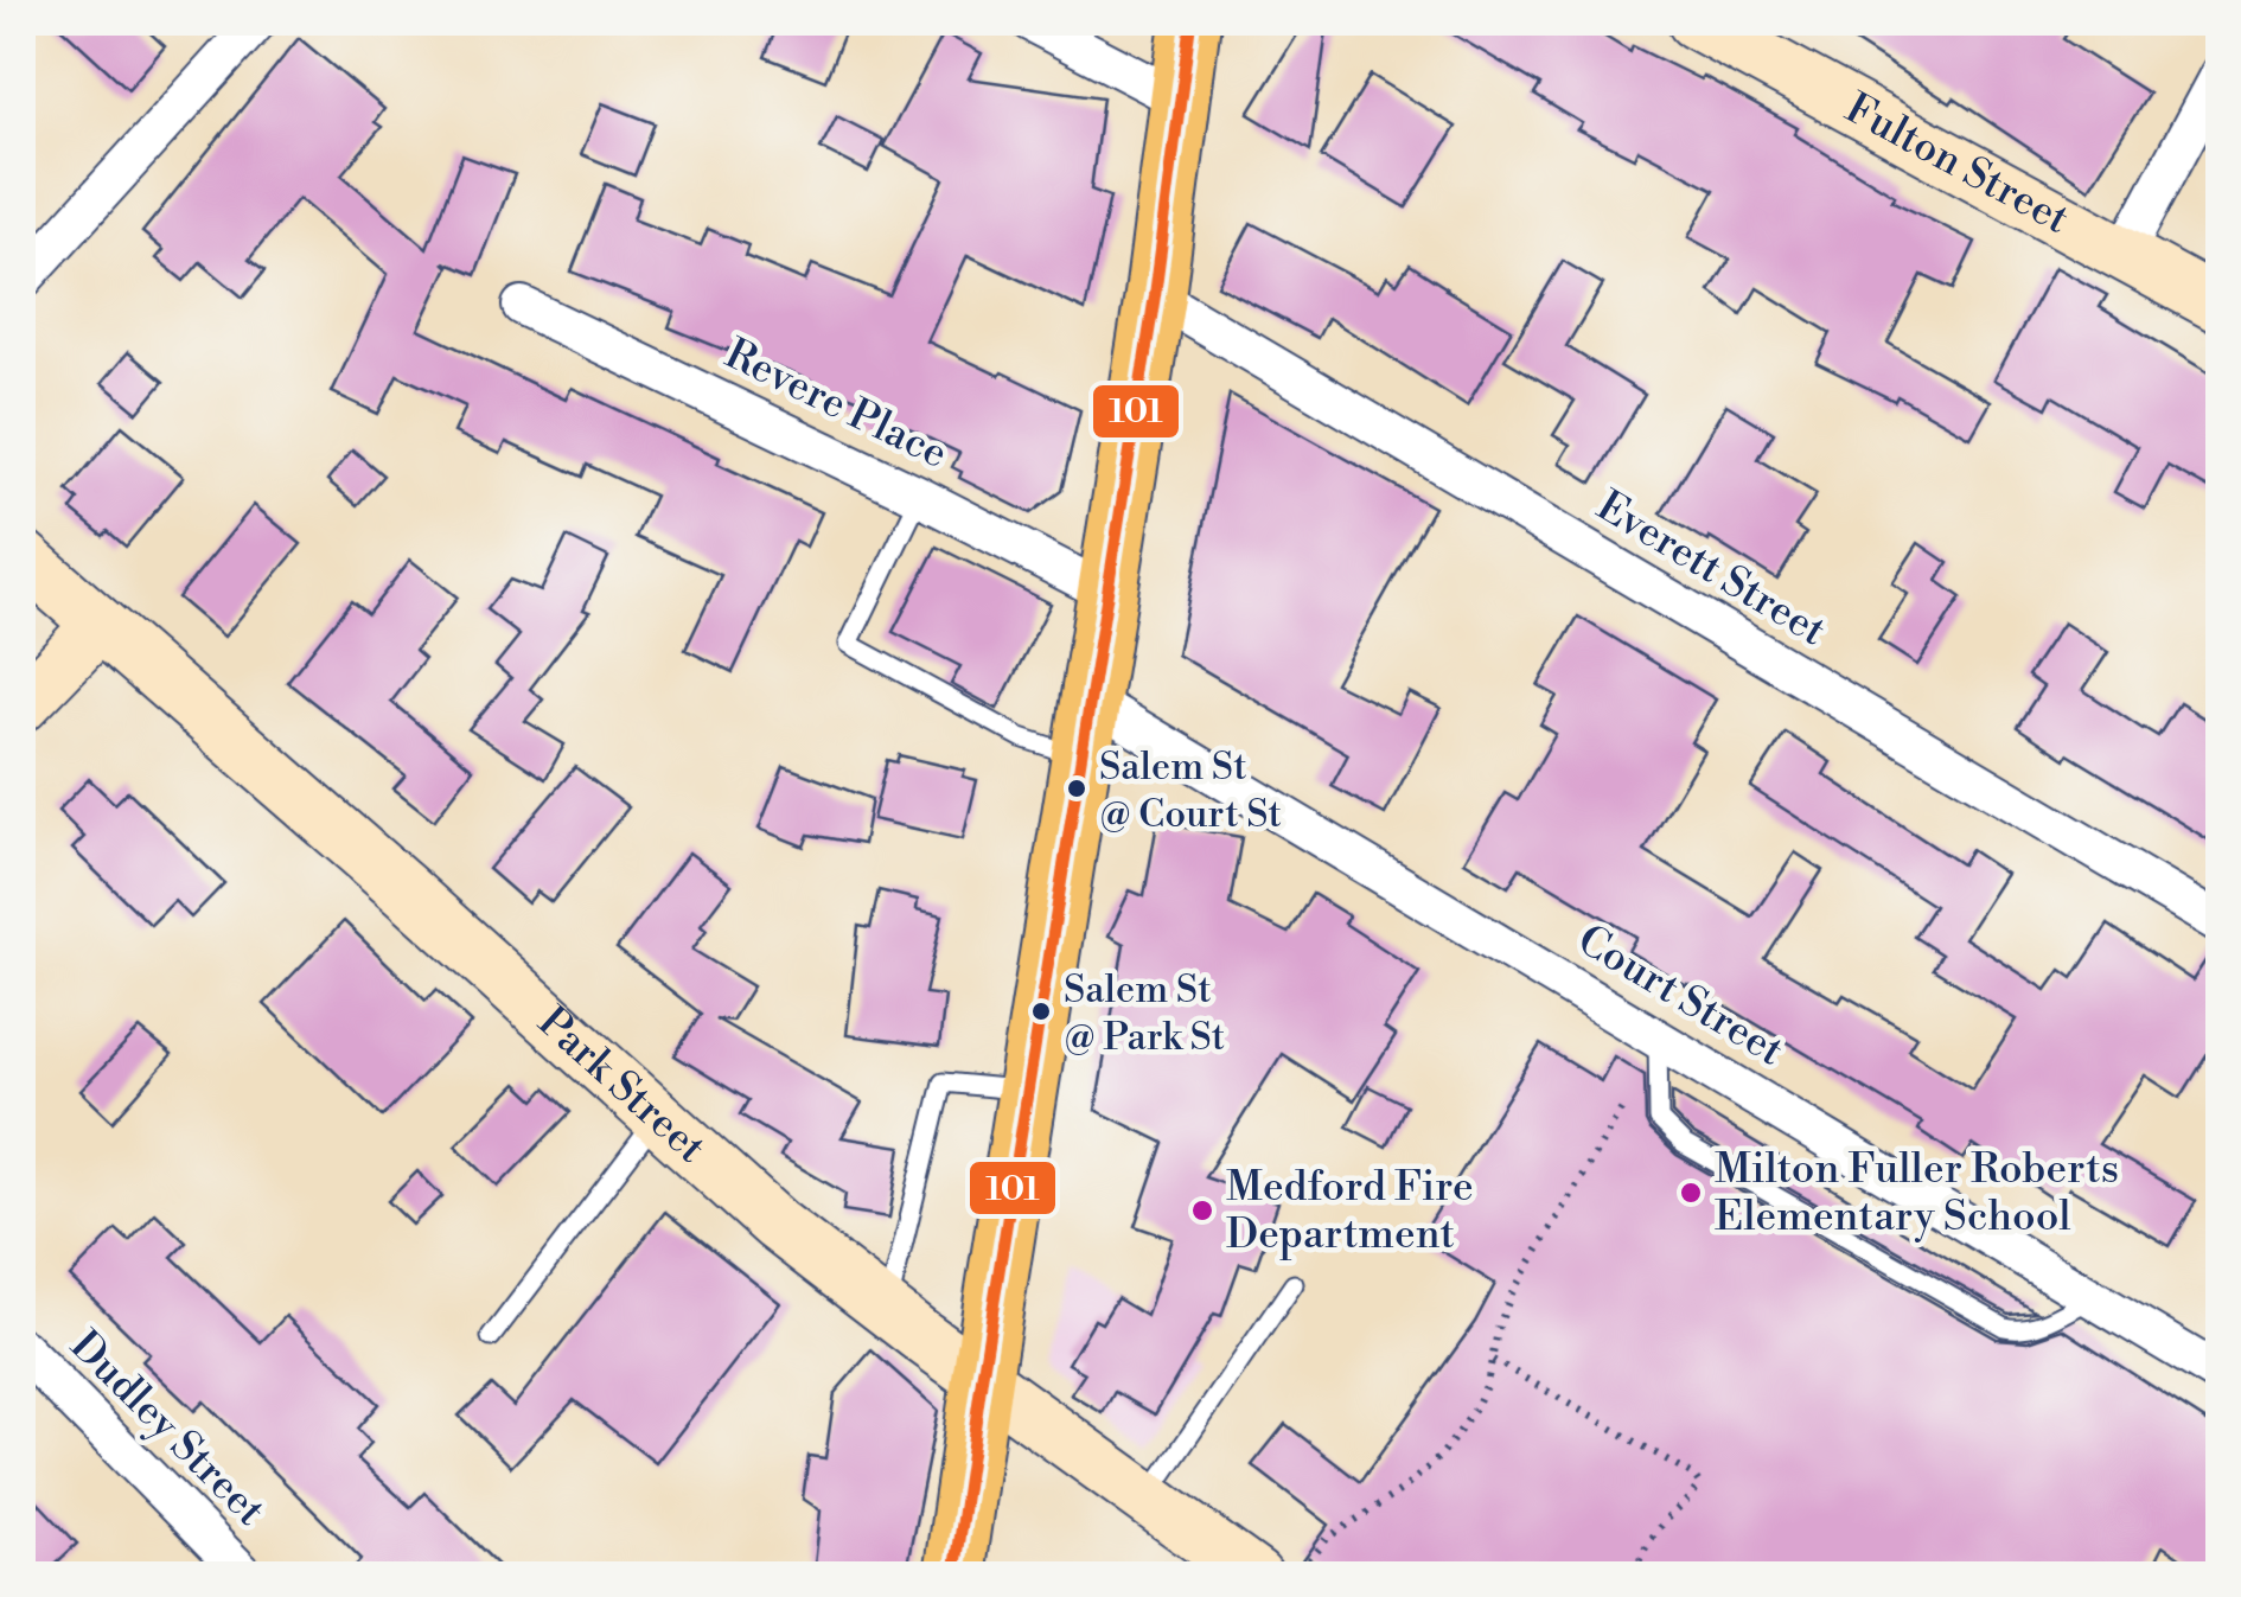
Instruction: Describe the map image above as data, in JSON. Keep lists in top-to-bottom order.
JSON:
{
  "streets": {
    "street": [
      "Fulton Street",
      "Revere Place",
      "Everett Street",
      "Court Street",
      "Park Street",
      "Dudley Street"
    ]
  },
  "places": [
    "Salem St @ Court St",
    "Salem St @ Park St",
    "Milton Fuller Roberts Elementary School",
    "Medford Fire Department"
  ],
  "lines": ["transit line 101"]
}
